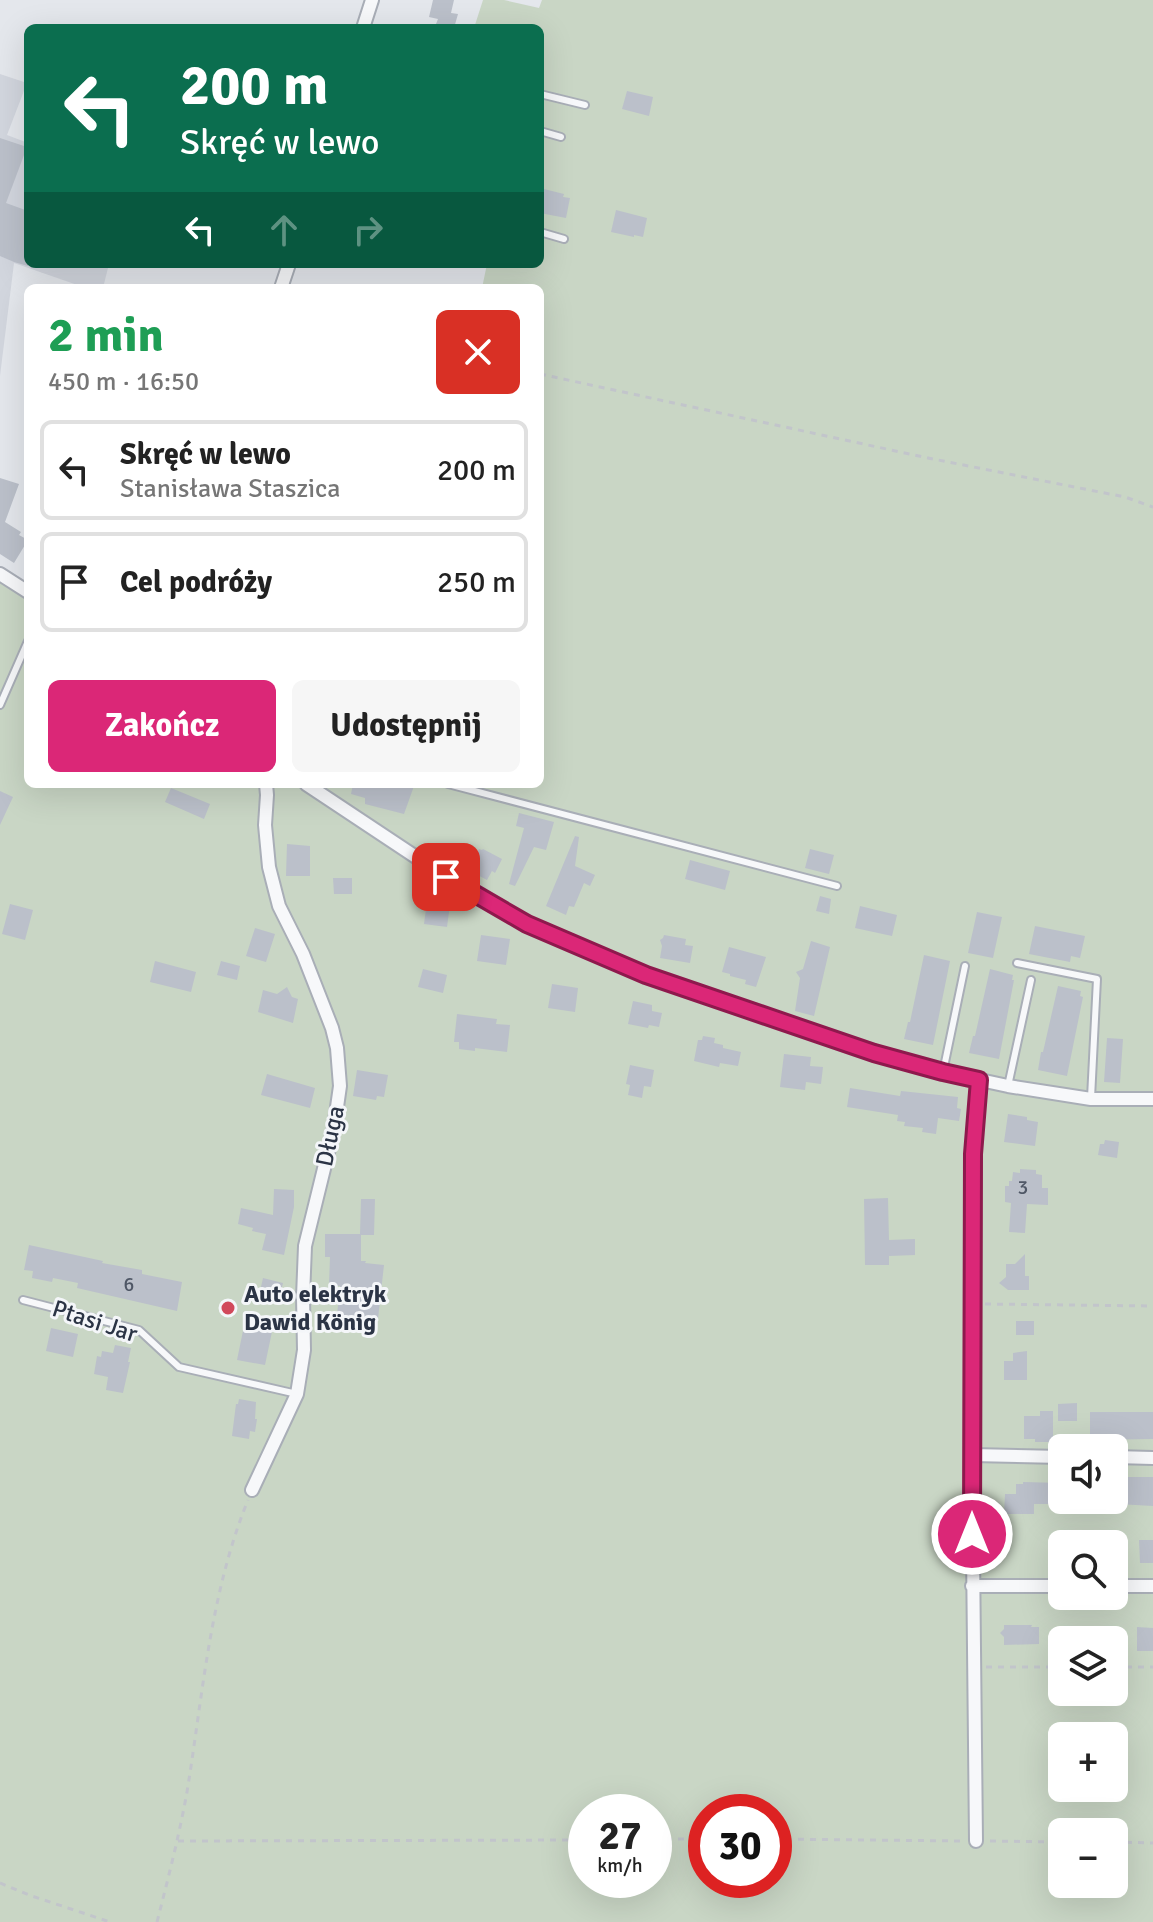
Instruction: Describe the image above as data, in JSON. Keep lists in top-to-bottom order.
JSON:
{
  "streets": {
    "street": ["Długa"],
    "lane": ["Ptasi Jar"]
  },
  "crossings": [
    ["Długa", "Ptasi Jar"]
  ],
  "places": ["Auto elektryk Dawid König"],
  "house_numbers": ["3", "6"],
  "page": {
    "turn": ["200 m", "Skręć w lewo"],
    "heading": ["2 min", "450 m · 16:50"],
    "list": [
      {
        "name": "Skręć w lewo",
        "note": "Stanisława Staszica",
        "value": "200 m"
      },
      {
        "name": "Cel podróży",
        "value": "250 m"
      }
    ],
    "buttons": ["Zakończ", "Udostępnij"],
    "map_buttons": ["+", "−"],
    "speed": "27 km/h",
    "limit": "30"
  }
}
